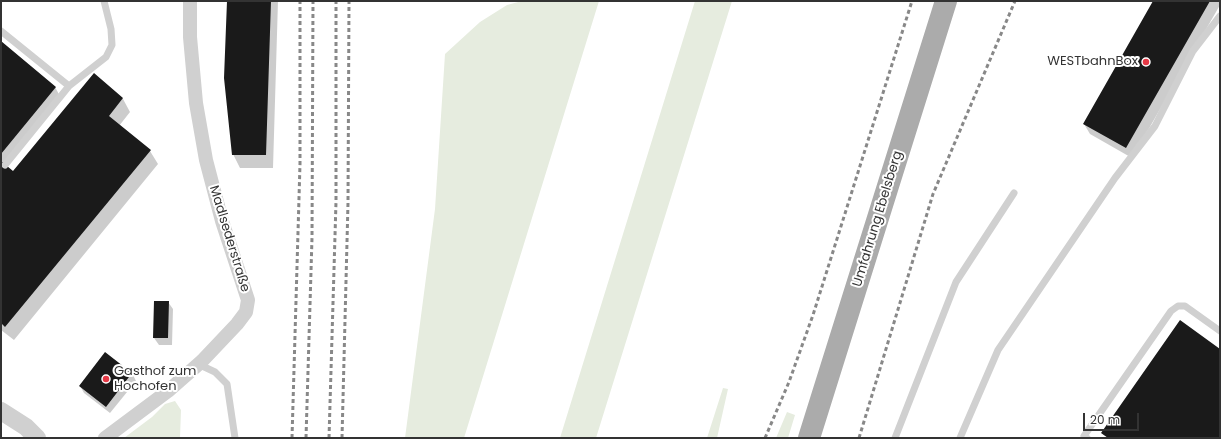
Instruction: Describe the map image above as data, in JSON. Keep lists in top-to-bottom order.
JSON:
{
  "streets": {
    "main road": ["Umfahrung Ebelsberg"],
    "street": ["Madlsederstraße"]
  },
  "places": ["WESTbahnBox", "Gasthof zum Hochofen"],
  "scale_bar": "20 m"
}
